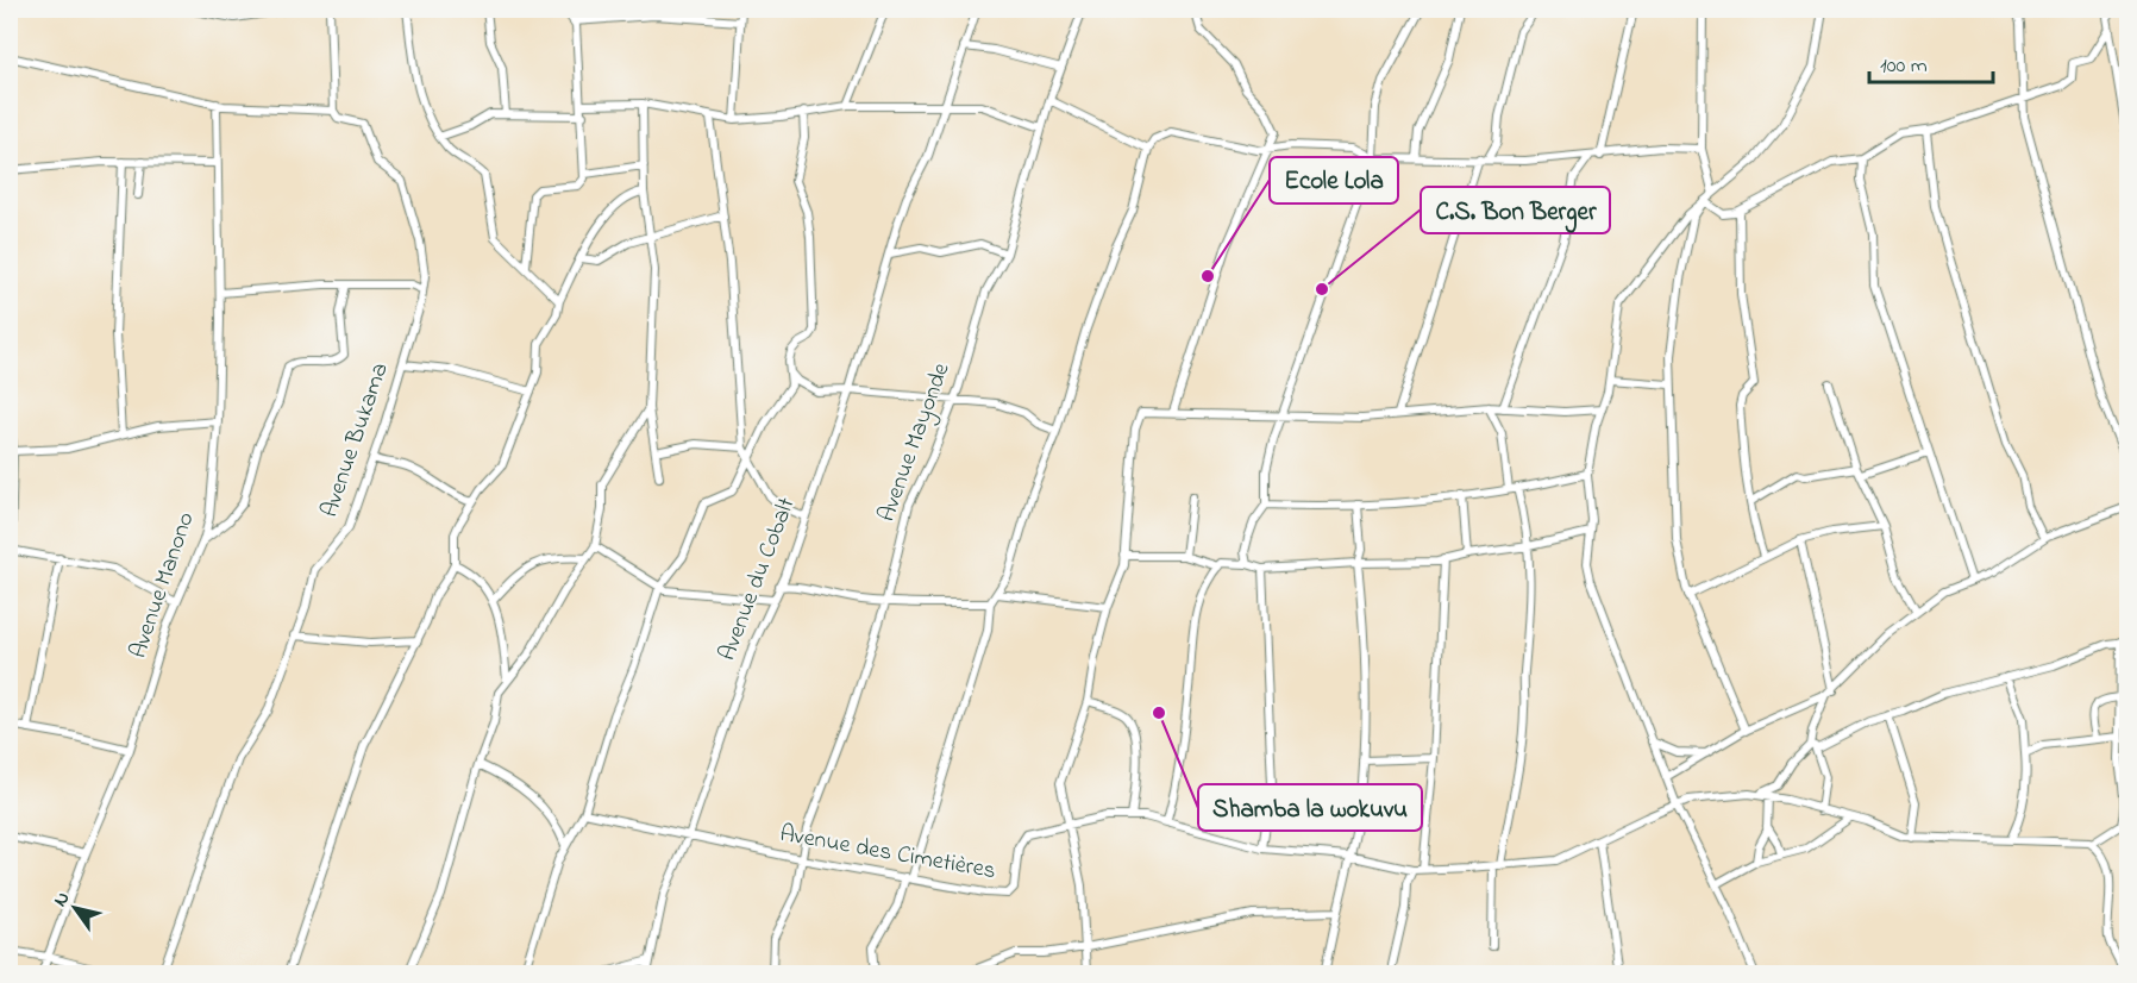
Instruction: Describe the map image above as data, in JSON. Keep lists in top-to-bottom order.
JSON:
{
  "streets": {
    "street": [
      "Avenue Bukama",
      "Avenue Mayonde",
      "Avenue du Cobalt",
      "Avenue Manono",
      "Avenue des Cimetières"
    ]
  },
  "crossings": [
    ["Avenue Mayonde", "Avenue des Cimetières"],
    ["Avenue du Cobalt", "Avenue des Cimetières"]
  ],
  "places": ["Ecole Lola", "C.S. Bon Berger", "Shamba la wokuvu"],
  "scale_bar": "100 m",
  "north": "top left"
}
